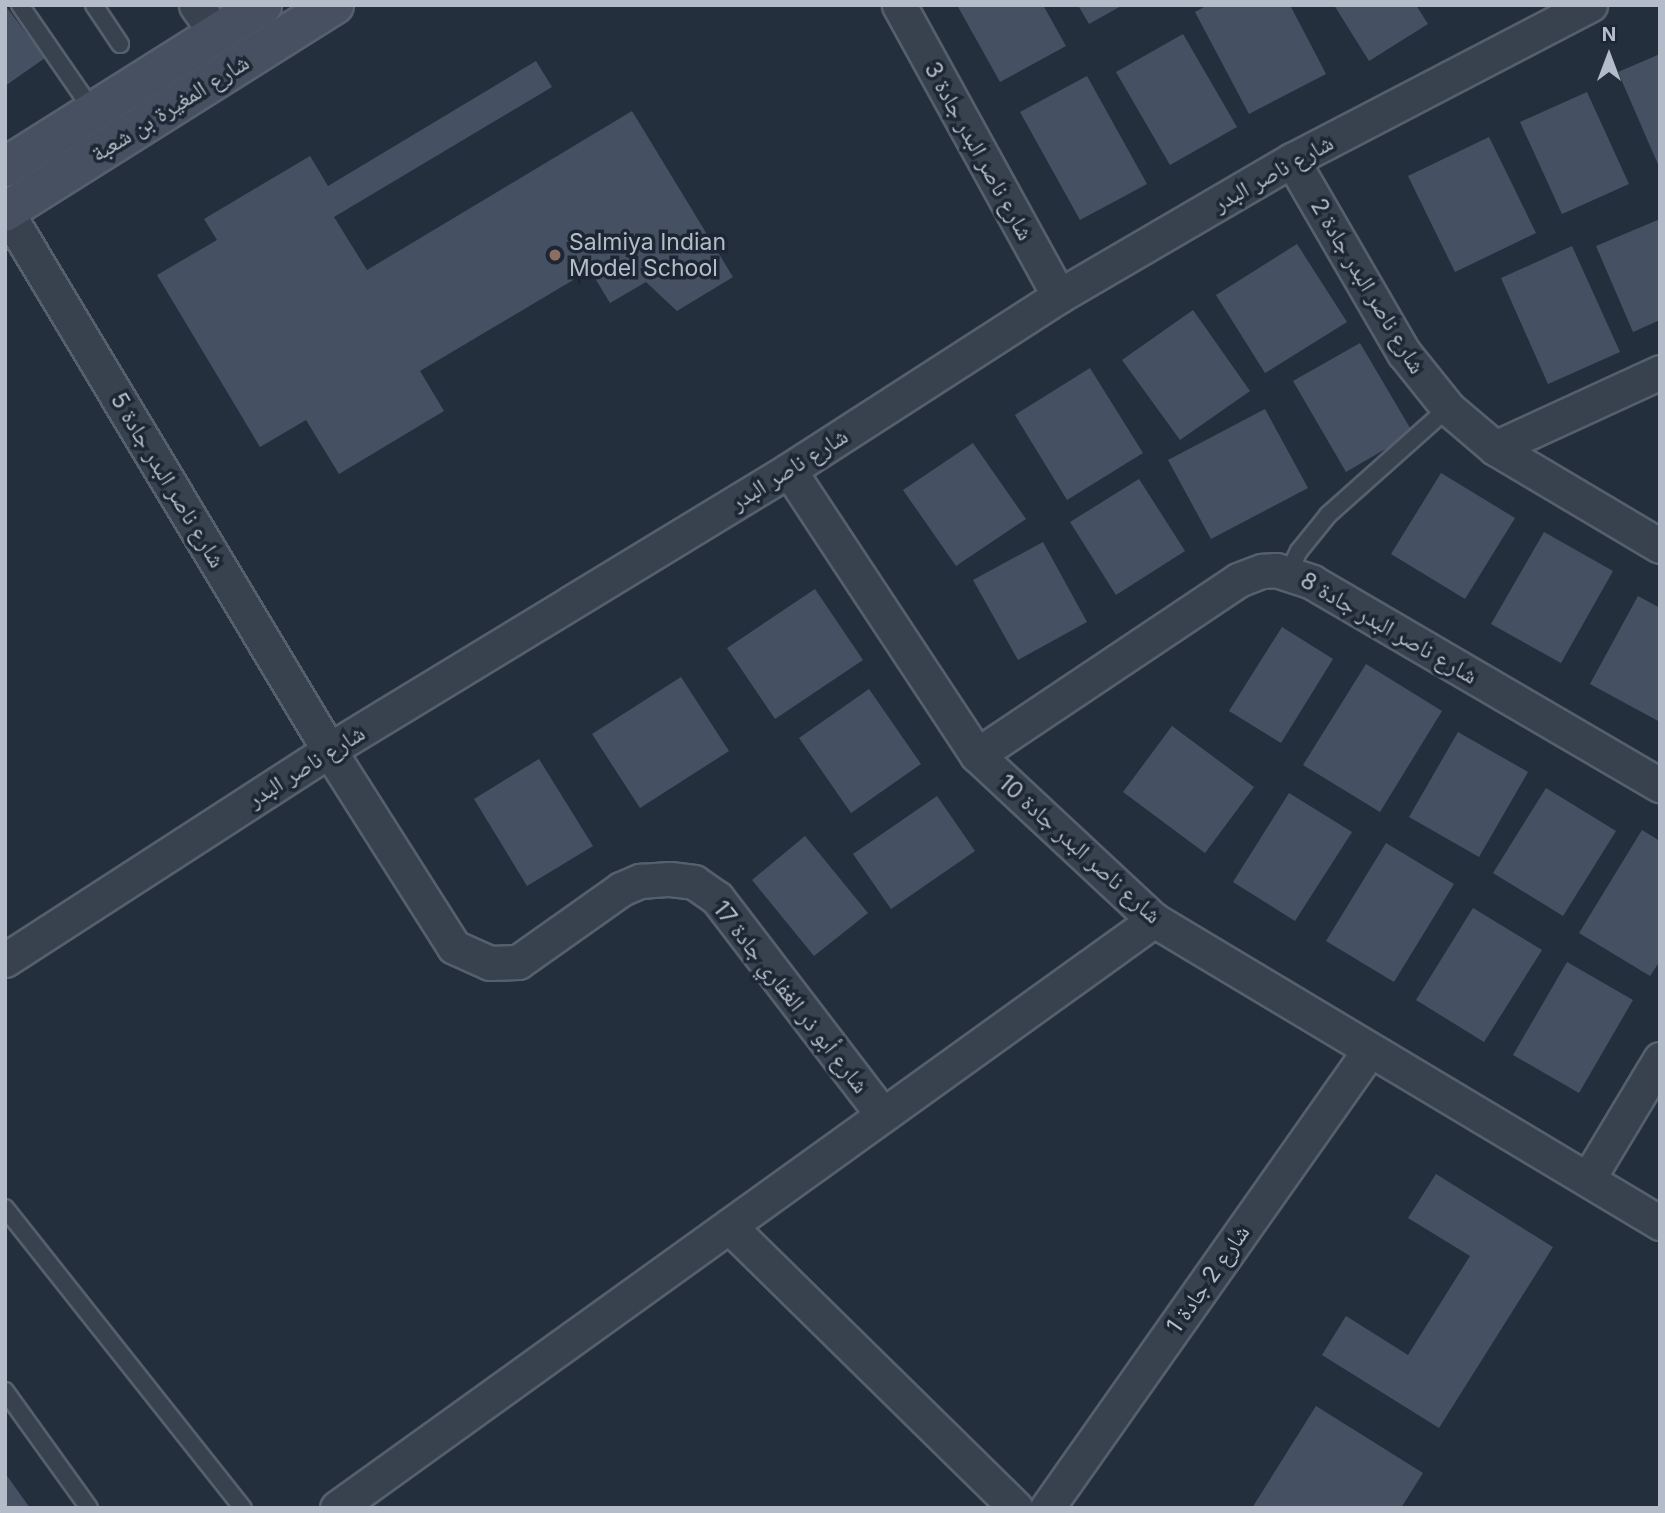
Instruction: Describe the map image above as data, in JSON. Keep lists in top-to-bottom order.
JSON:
{
  "streets": {
    "main road": ["شارع المغيرة بن شعبة"],
    "street": [
      "شارع ناصر البدر جادة 3",
      "شارع ناصر البدر",
      "شارع ناصر البدر جادة 2",
      "شارع ناصر البدر جادة 5",
      "شارع ناصر البدر جادة 8",
      "شارع ناصر البدر جادة 10",
      "شارع أبو ذر الغفاري جادة 17",
      "شارع 2 جادة 1"
    ]
  },
  "crossings": [
    ["شارع المغيرة بن شعبة", "شارع ناصر البدر جادة 5"],
    ["شارع ناصر البدر جادة 3", "شارع ناصر البدر"],
    ["شارع ناصر البدر", "شارع ناصر البدر جادة 2"],
    ["شارع ناصر البدر", "شارع ناصر البدر جادة 5"],
    ["شارع ناصر البدر", "شارع ناصر البدر جادة 10"],
    ["شارع ناصر البدر", "شارع أبو ذر الغفاري جادة 17"],
    ["شارع ناصر البدر جادة 5", "شارع أبو ذر الغفاري جادة 17"],
    ["شارع ناصر البدر جادة 8", "شارع ناصر البدر جادة 10"],
    ["شارع ناصر البدر جادة 10", "شارع أبو ذر الغفاري جادة 17"],
    ["شارع ناصر البدر جادة 10", "شارع 2 جادة 1"]
  ],
  "places": ["Salmiya Indian Model School"],
  "north": "top"
}
